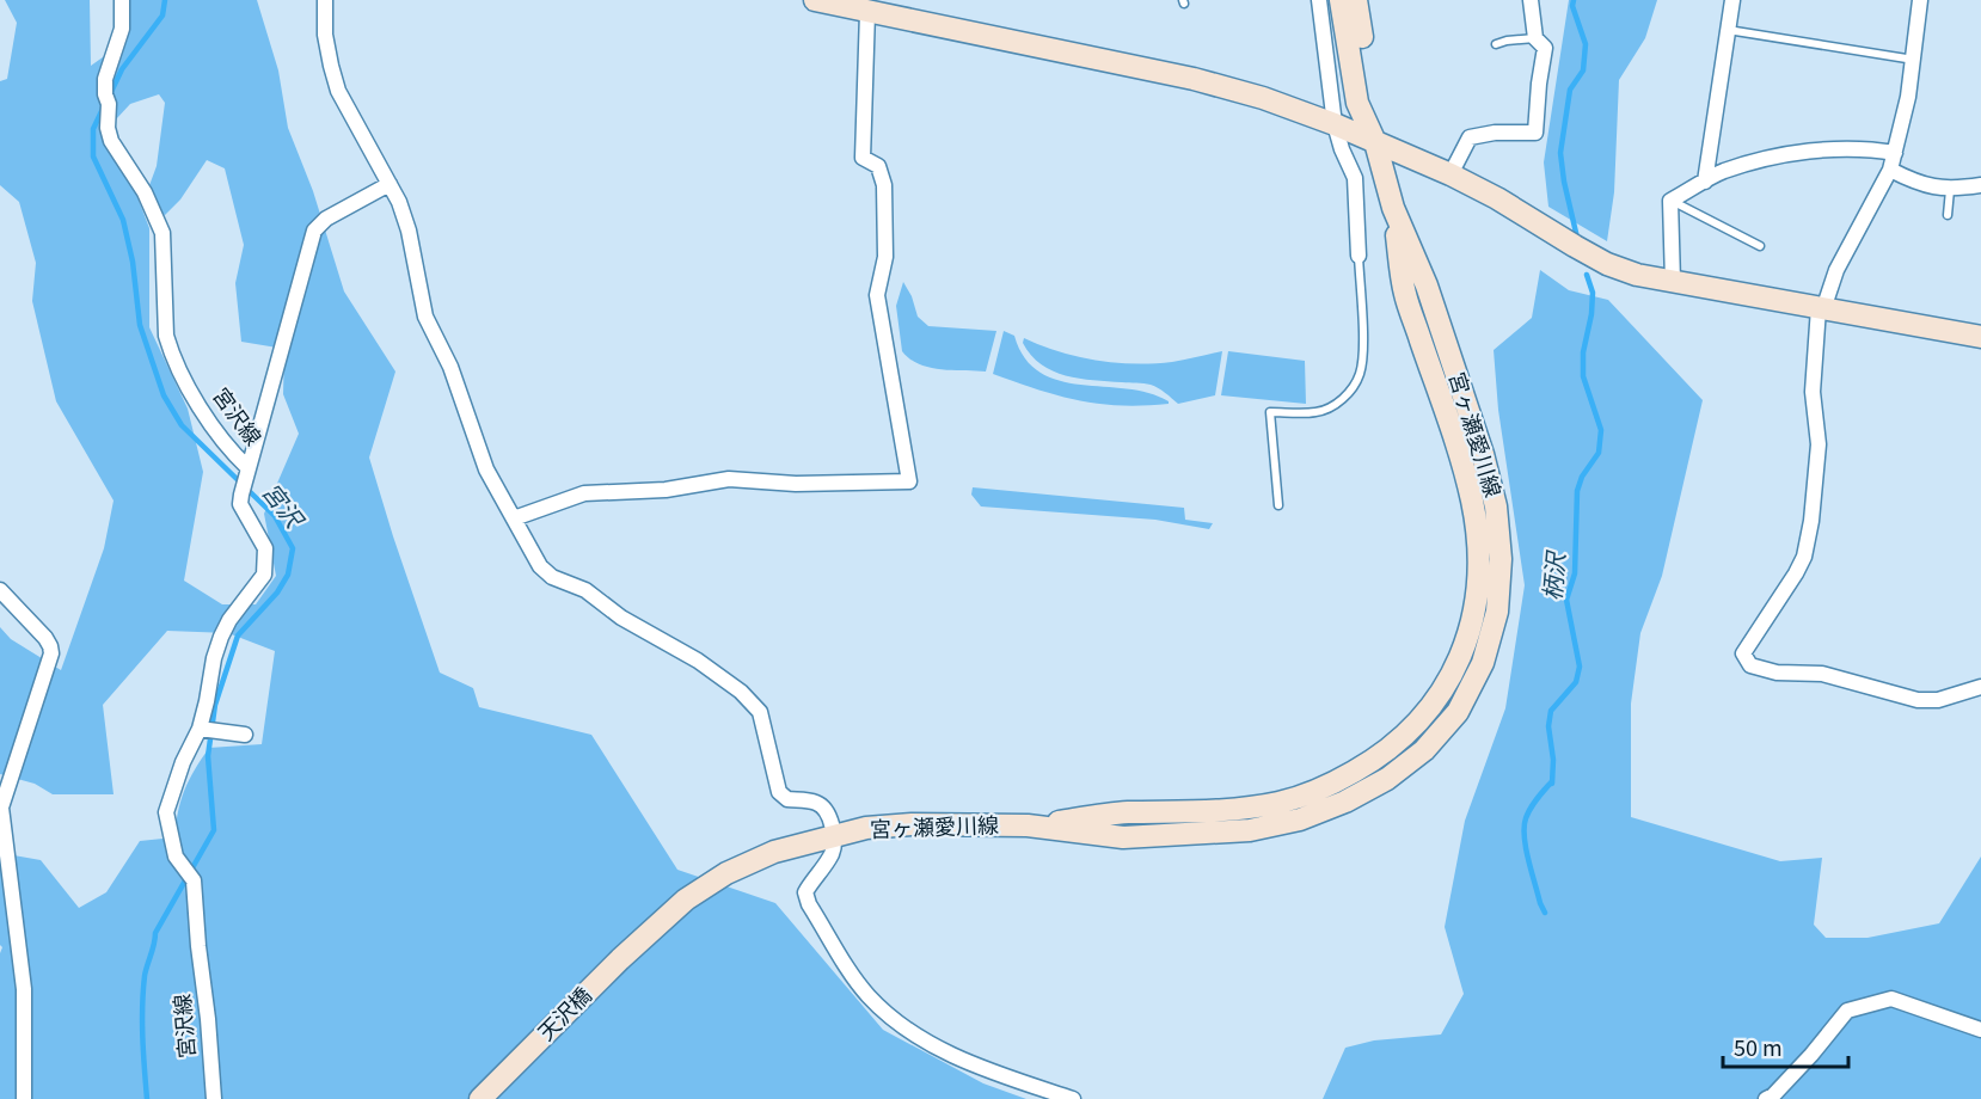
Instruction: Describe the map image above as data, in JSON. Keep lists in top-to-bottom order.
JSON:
{
  "streets": {
    "main road": ["宮ヶ瀬愛川線", "天沢橋"],
    "street": ["宮沢線"]
  },
  "crossings": [
    ["宮ヶ瀬愛川線", "天沢橋"]
  ],
  "water": ["宮沢", "柄沢"],
  "scale_bar": "50 m"
}
